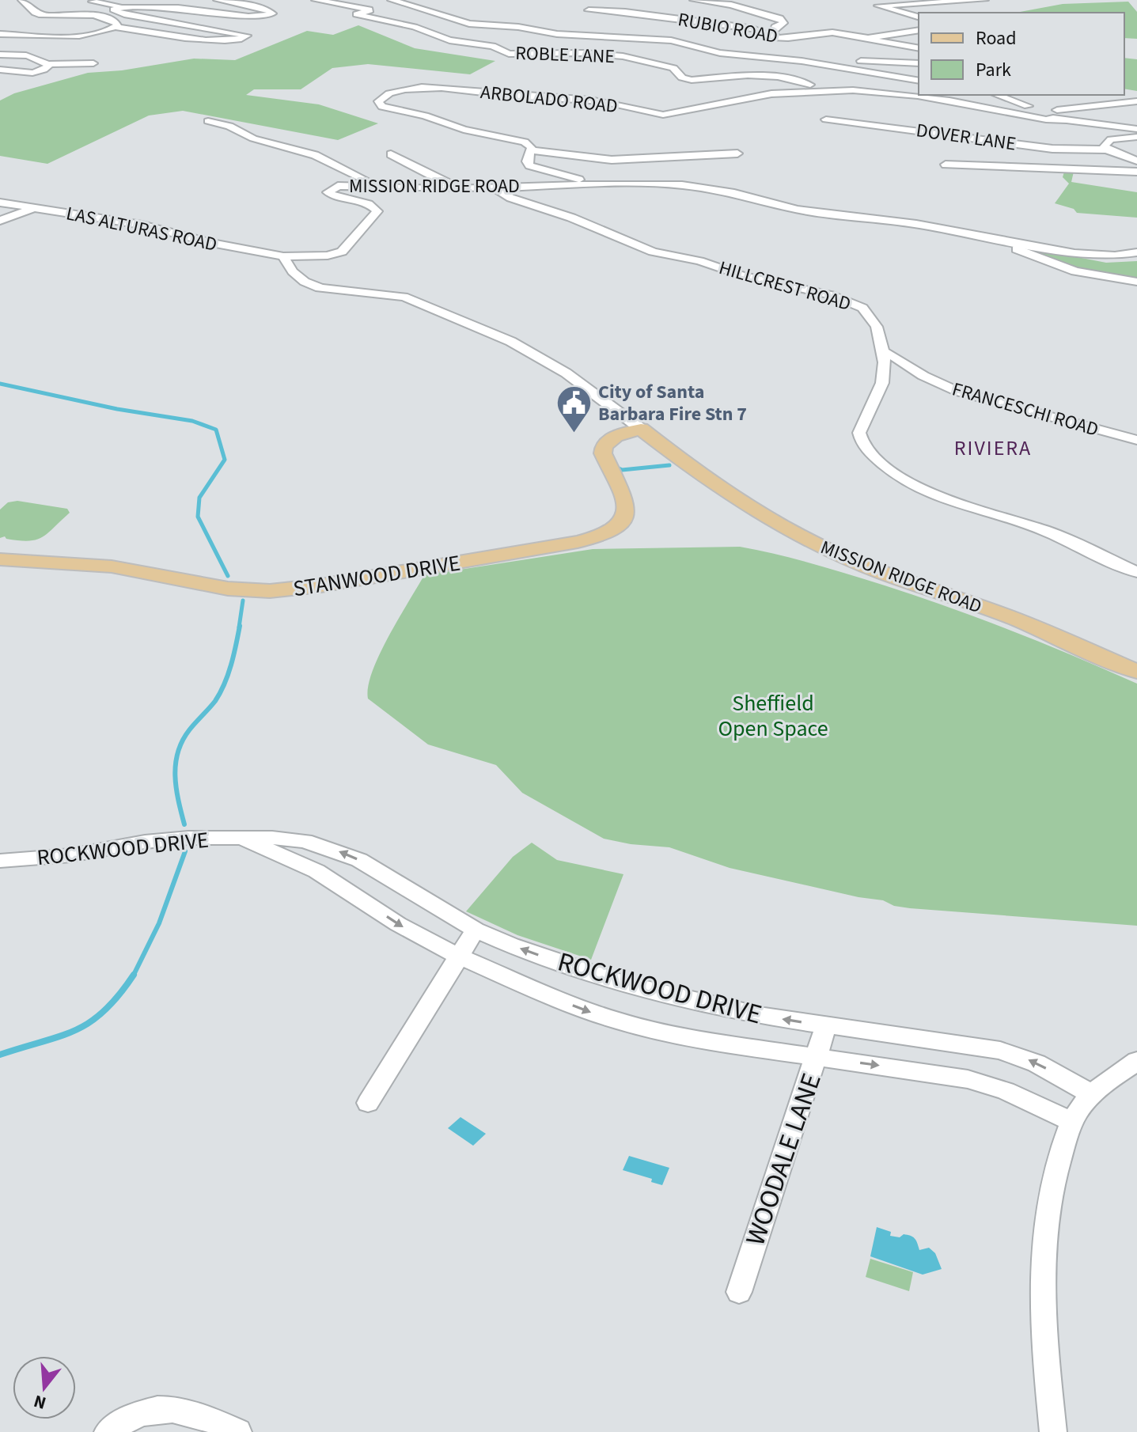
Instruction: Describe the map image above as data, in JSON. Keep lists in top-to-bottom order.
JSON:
{
  "streets": {
    "main road": ["MISSION RIDGE ROAD", "STANWOOD DRIVE"],
    "street": [
      "RUBIO ROAD",
      "ROBLE LANE",
      "ARBOLADO ROAD",
      "DOVER LANE",
      "LAS ALTURAS ROAD",
      "HILLCREST ROAD",
      "FRANCESCHI ROAD",
      "ROCKWOOD DRIVE",
      "WOODALE LANE"
    ]
  },
  "crossings": [
    ["ROBLE LANE", "ARBOLADO ROAD"],
    ["ARBOLADO ROAD", "MISSION RIDGE ROAD"],
    ["MISSION RIDGE ROAD", "LAS ALTURAS ROAD"],
    ["MISSION RIDGE ROAD", "HILLCREST ROAD"],
    ["MISSION RIDGE ROAD", "STANWOOD DRIVE"],
    ["HILLCREST ROAD", "FRANCESCHI ROAD"],
    ["ROCKWOOD DRIVE", "WOODALE LANE"]
  ],
  "districts": ["RIVIERA"],
  "parks": ["Sheffield Open Space"],
  "places": {
    "public building": ["City of Santa Barbara Fire Stn 7"]
  },
  "legend": ["Road", "Park"],
  "north": "bottom"
}
